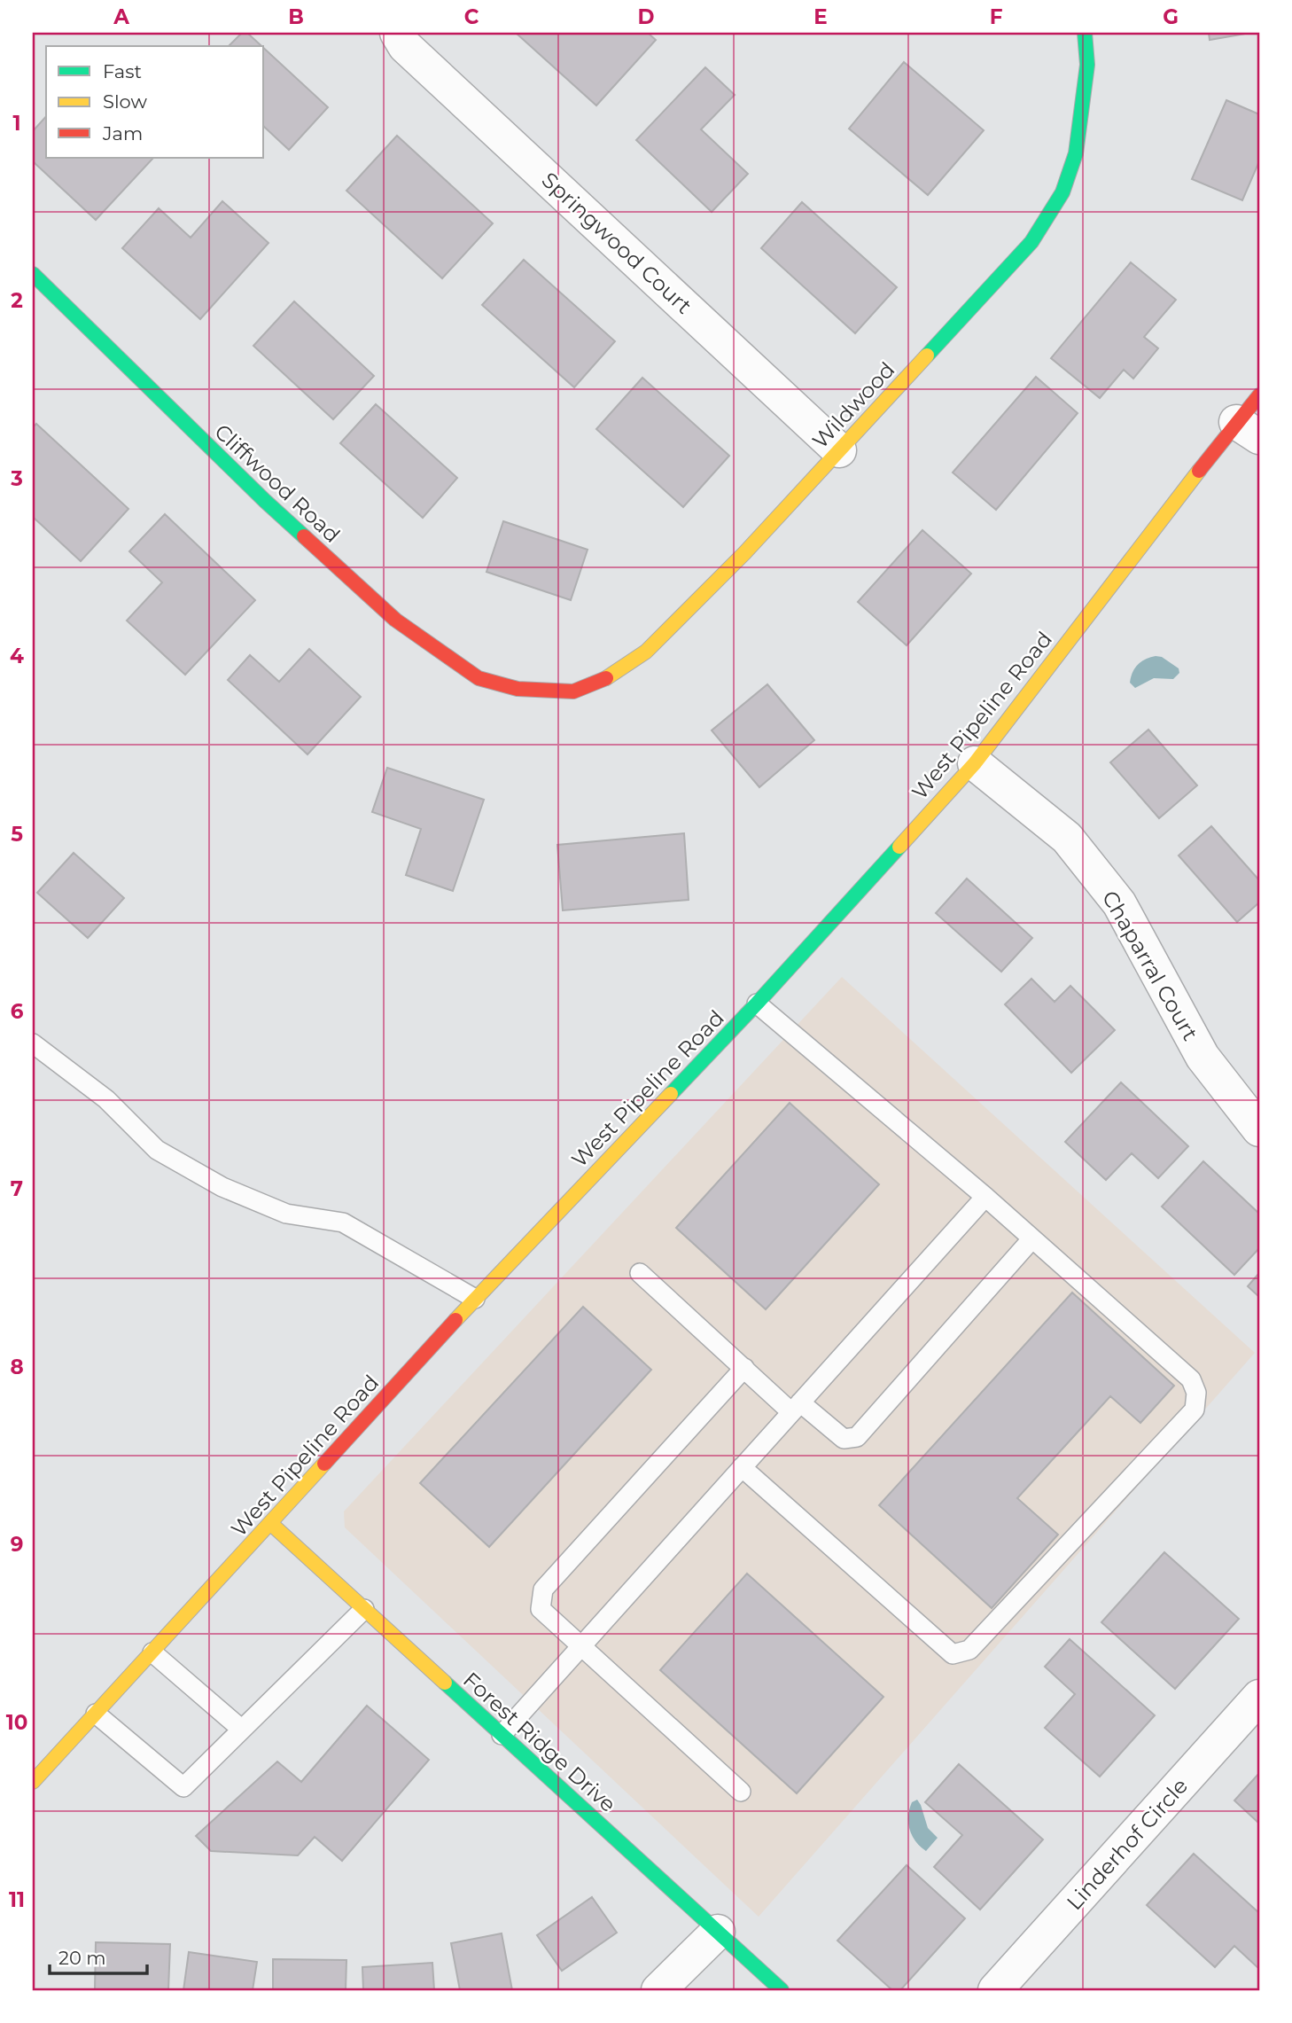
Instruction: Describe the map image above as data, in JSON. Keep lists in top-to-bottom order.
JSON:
{
  "streets": {
    "main road": [
      "Wildwood",
      "Cliffwood Road",
      "West Pipeline Road",
      "Forest Ridge Drive"
    ],
    "street": ["Springwood Court", "Chaparral Court", "Linderhof Circle"]
  },
  "crossings": [
    ["Springwood Court", "Wildwood"],
    ["Wildwood", "Cliffwood Road"],
    ["West Pipeline Road", "Chaparral Court"],
    ["West Pipeline Road", "Forest Ridge Drive"]
  ],
  "legend": ["Fast", "Slow", "Jam"],
  "scale_bar": "20 m",
  "grid": {
    "columns": [
      "A",
      "B",
      "C",
      "D",
      "E",
      "F",
      "G"
    ],
    "rows": [
      "1",
      "2",
      "3",
      "4",
      "5",
      "6",
      "7",
      "8",
      "9",
      "10",
      "11"
    ]
  }
}
